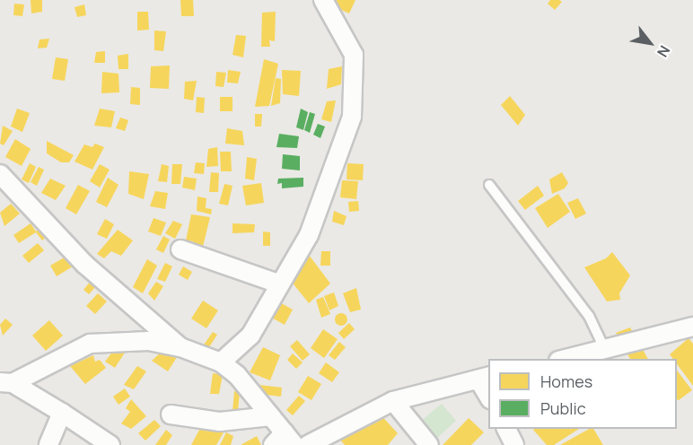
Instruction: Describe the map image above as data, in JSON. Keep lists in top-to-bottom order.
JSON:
{
  "legend": ["Homes", "Public"],
  "north": "bottom right"
}
